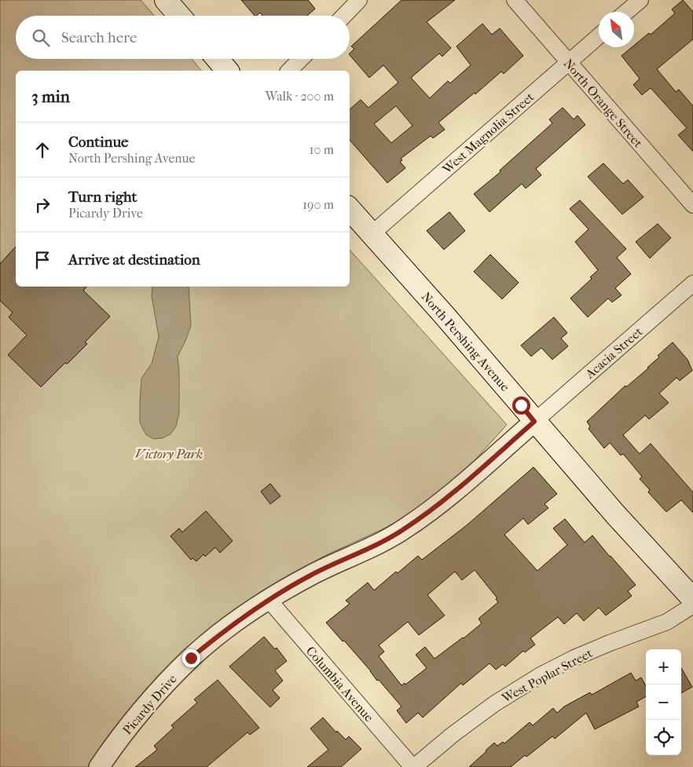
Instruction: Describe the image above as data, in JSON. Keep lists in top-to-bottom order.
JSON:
{
  "streets": {
    "main road": ["North Pershing Avenue"],
    "street": [
      "North Orange Street",
      "West Magnolia Street",
      "Acacia Street",
      "West Poplar Street",
      "Columbia Avenue",
      "Picardy Drive"
    ]
  },
  "crossings": [
    ["North Orange Street", "West Magnolia Street"],
    ["West Magnolia Street", "North Pershing Avenue"],
    ["North Pershing Avenue", "Acacia Street"],
    ["North Pershing Avenue", "Picardy Drive"],
    ["Acacia Street", "Picardy Drive"],
    ["West Poplar Street", "Columbia Avenue"],
    ["Columbia Avenue", "Picardy Drive"]
  ],
  "parks": ["Victory Park"],
  "north": "top left",
  "page": {
    "search": "Search here",
    "heading": ["3 min", "Walk · 200 m"],
    "list": [
      ["Continue", "North Pershing Avenue", "10 m"],
      ["Turn right", "Picardy Drive", "190 m"],
      "Arrive at destination"
    ],
    "map_buttons": ["+", "−"]
  }
}
